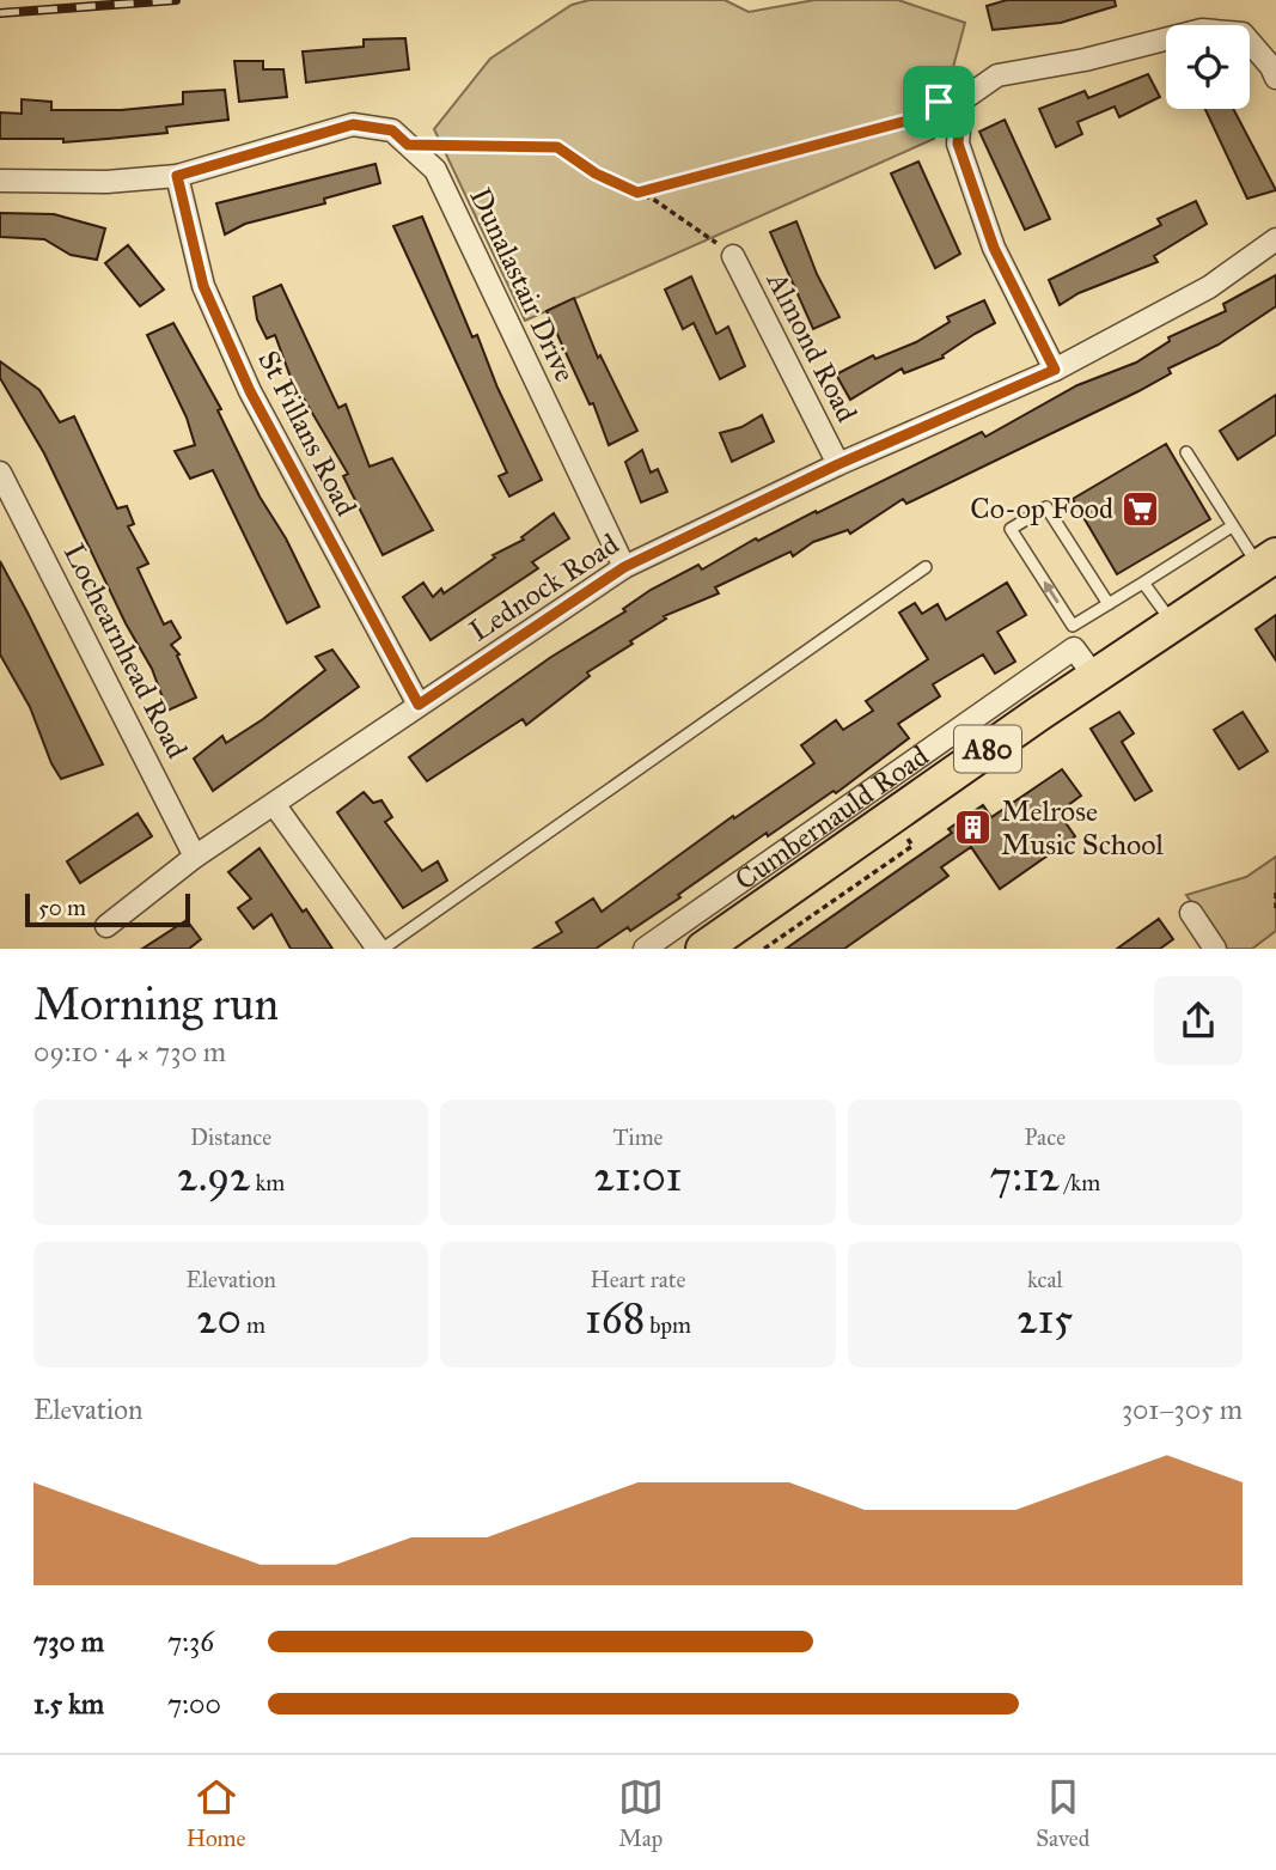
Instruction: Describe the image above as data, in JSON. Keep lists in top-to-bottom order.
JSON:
{
  "streets": {
    "main road": ["A80", "Cumbernauld Road"],
    "street": [
      "Dunalastair Drive",
      "Almond Road",
      "St Fillans Road",
      "Lednock Road",
      "Lochearnhead Road"
    ]
  },
  "crossings": [
    ["Dunalastair Drive", "St Fillans Road"],
    ["Dunalastair Drive", "Lednock Road"],
    ["Almond Road", "Lednock Road"],
    ["St Fillans Road", "Lednock Road"],
    ["Lednock Road", "Lochearnhead Road"]
  ],
  "places": {
    "supermarket": ["Co-op Food"],
    "building": ["Melrose Music School"]
  },
  "scale_bar": "50 m",
  "page": {
    "scale": "50 m",
    "heading": ["Morning run", "09:10 · 4 × 730 m"],
    "stats": [
      ["Distance", "2.92 km"],
      ["Time", "21:01"],
      ["Pace", "7:12 /km"],
      ["Elevation", "20 m"],
      ["Heart rate", "168 bpm"],
      ["kcal", "215"]
    ],
    "chart": ["Elevation", "301–305 m"],
    "list": [
      {
        "name": "730 m",
        "note": "7:36"
      },
      {
        "name": "1.5 km",
        "note": "7:00"
      }
    ],
    "tabs": ["Home", "Map", "Saved"]
  }
}
